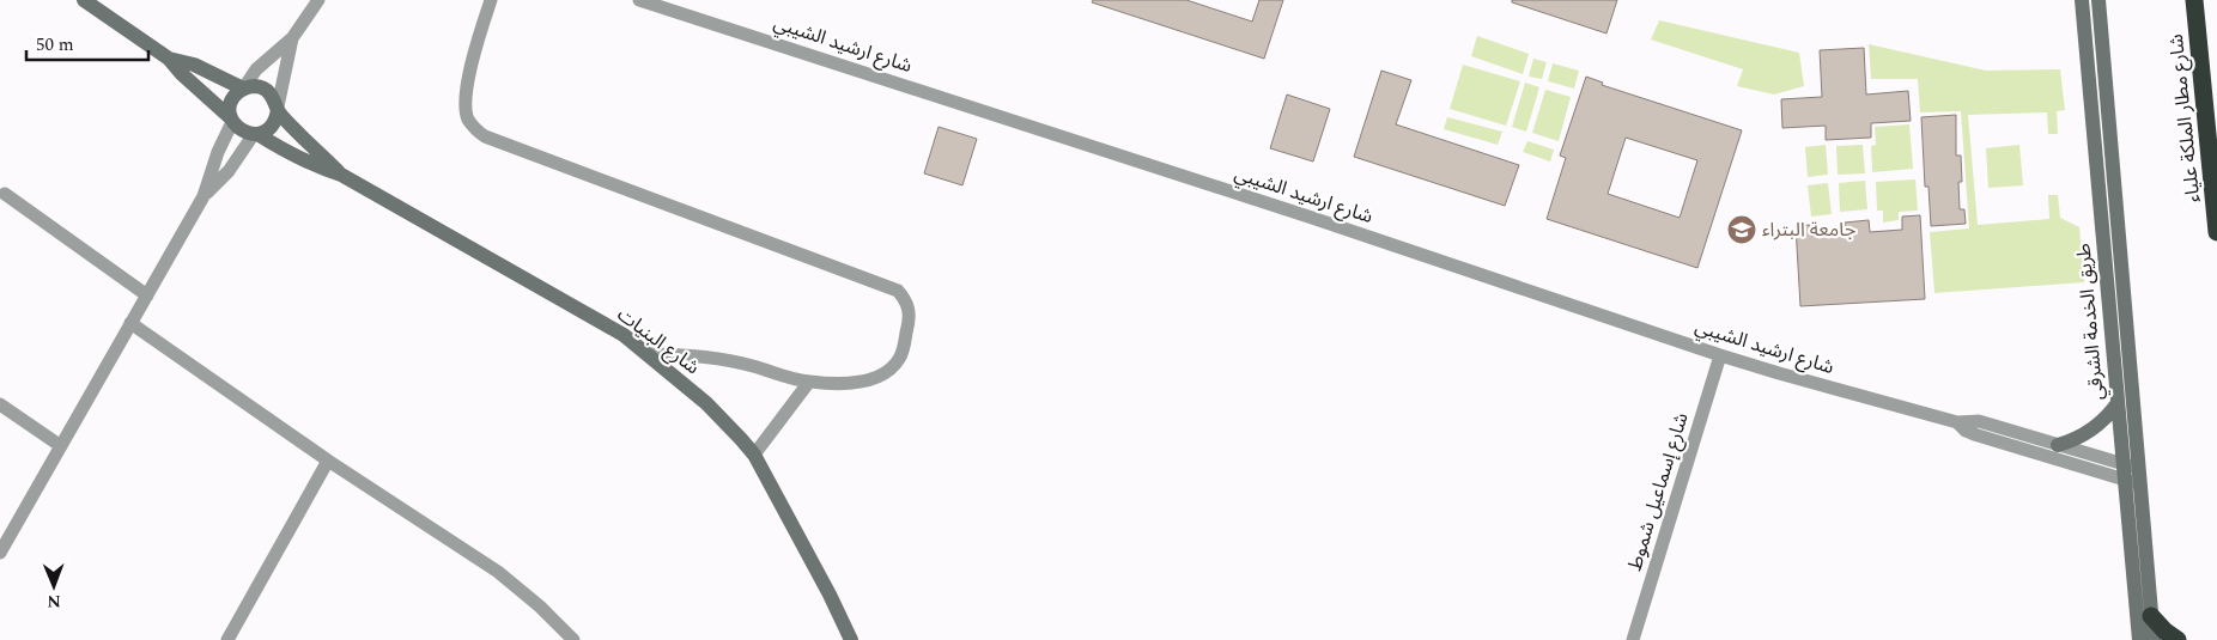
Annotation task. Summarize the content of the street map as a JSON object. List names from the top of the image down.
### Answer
{
  "streets": {
    "highway": ["شارع مطار الملكة علياء"],
    "street": [
      "شارع ارشيد الشيبي",
      "طريق الخدمة الشرقي",
      "شارع البنيات",
      "شارع إسماعيل شموط"
    ]
  },
  "crossings": [
    ["شارع ارشيد الشيبي", "طريق الخدمة الشرقي"],
    ["شارع ارشيد الشيبي", "شارع إسماعيل شموط"]
  ],
  "places": {
    "school or university": ["جامعة البتراء"]
  },
  "scale_bar": "50 m",
  "north": "bottom"
}
